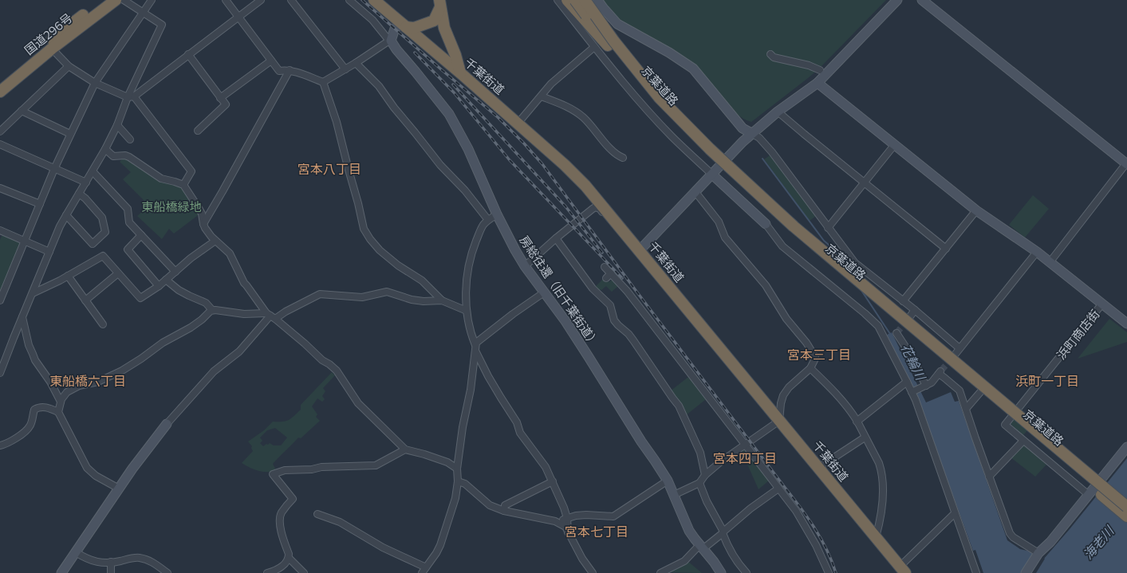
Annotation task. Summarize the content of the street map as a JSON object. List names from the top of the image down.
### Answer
{
  "streets": {
    "highway": ["国道296号", "千葉街道", "京葉道路"],
    "street": ["房総往還（旧千葉街道）", "浜町商店街"]
  },
  "districts": [
    "宮本八丁目",
    "宮本三丁目",
    "東船橋六丁目",
    "浜町一丁目",
    "宮本四丁目",
    "宮本七丁目"
  ],
  "water": ["花輪川", "海老川"],
  "parks": ["東船橋緑地"]
}
